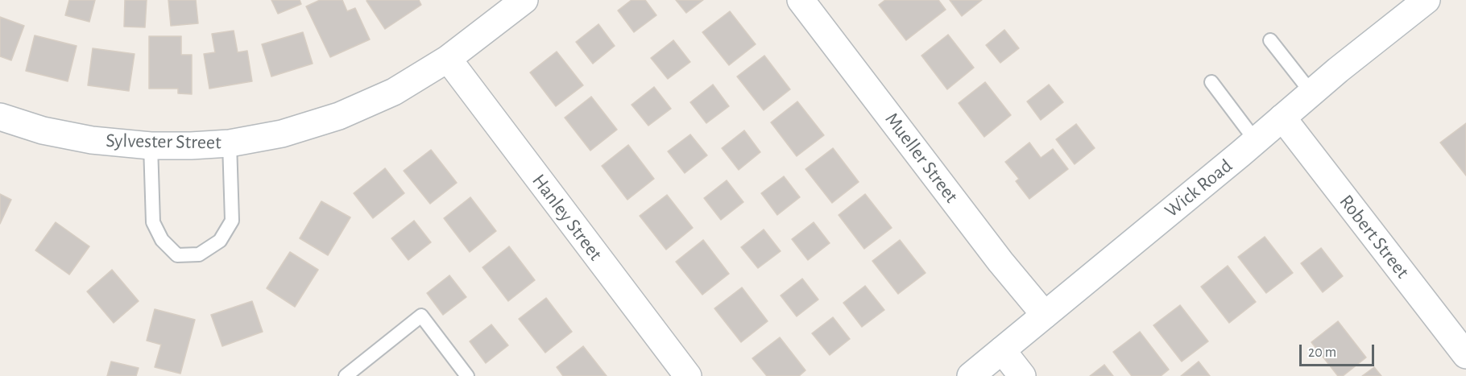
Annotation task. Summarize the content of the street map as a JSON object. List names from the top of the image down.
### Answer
{
  "streets": {
    "street": [
      "Sylvester Street",
      "Mueller Street",
      "Wick Road",
      "Hanley Street",
      "Robert Street"
    ]
  },
  "crossings": [
    ["Sylvester Street", "Hanley Street"],
    ["Mueller Street", "Wick Road"],
    ["Wick Road", "Robert Street"]
  ],
  "scale_bar": "20 m"
}
